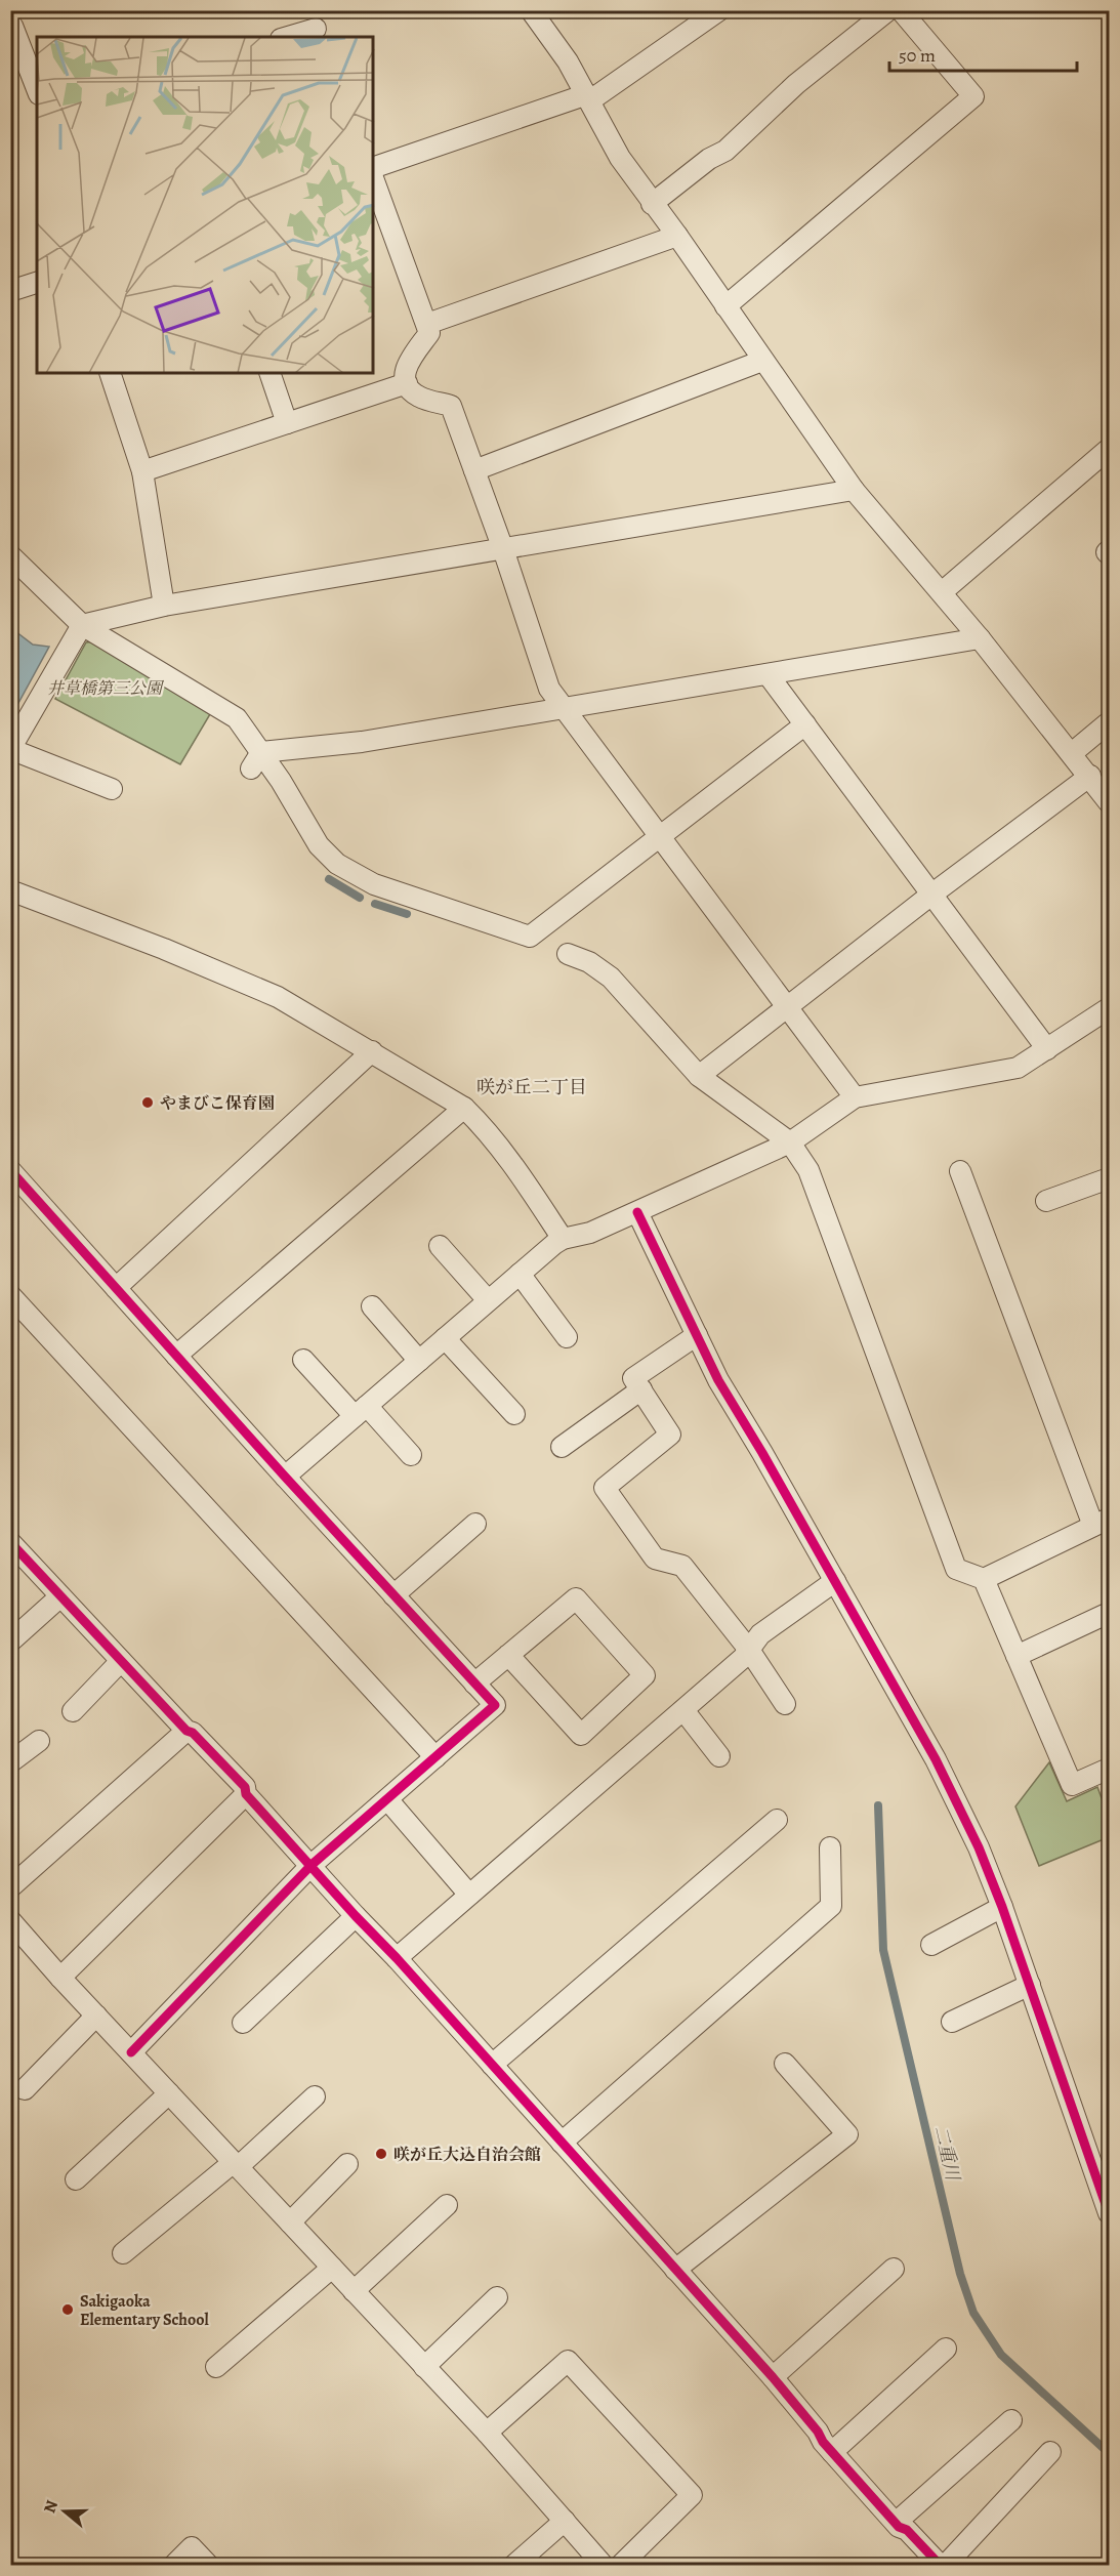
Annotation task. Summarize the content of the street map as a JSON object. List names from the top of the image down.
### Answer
{
  "districts": ["咲が丘二丁目"],
  "water": ["二重川"],
  "parks": ["井草橋第三公園"],
  "places": ["やまびこ保育園", "咲が丘大込自治会館", "Sakigaoka Elementary School"],
  "scale_bar": "50 m",
  "north": "left"
}
